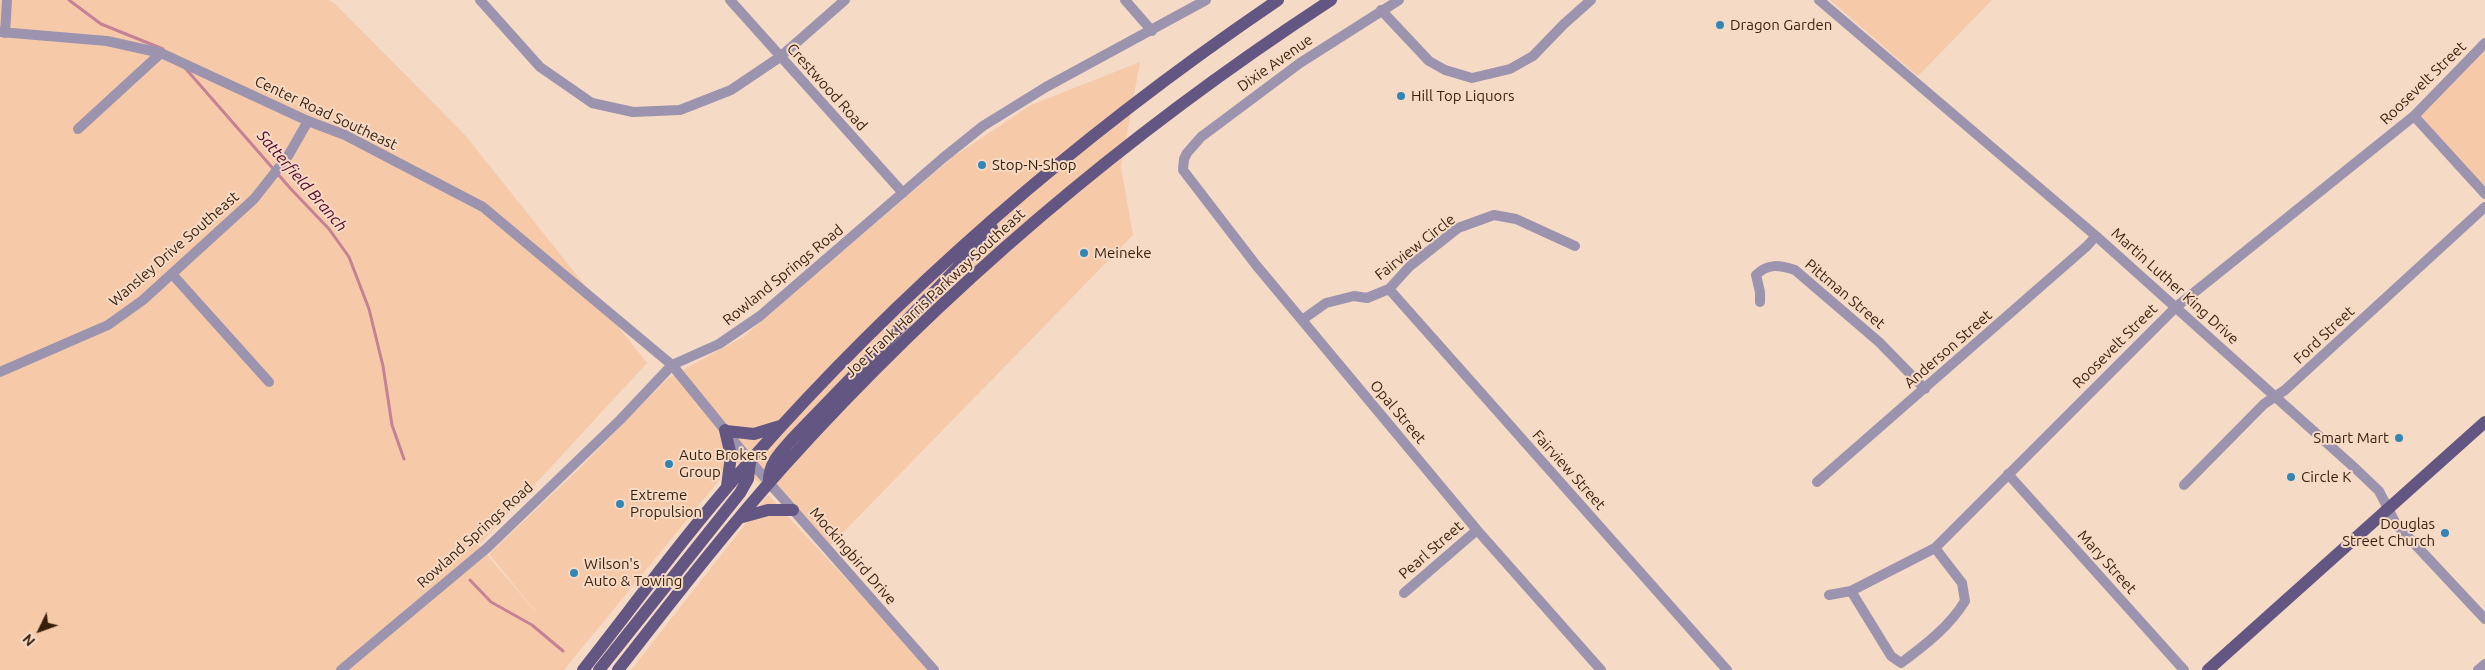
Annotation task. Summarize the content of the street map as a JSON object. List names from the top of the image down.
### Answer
{
  "streets": {
    "main road": ["Joe Frank Harris Parkway Southeast"],
    "street": [
      "Dixie Avenue",
      "Roosevelt Street",
      "Crestwood Road",
      "Center Road Southeast",
      "Fairview Circle",
      "Wansley Drive Southeast",
      "Rowland Springs Road",
      "Martin Luther King Drive",
      "Pittman Street",
      "Ford Street",
      "Anderson Street",
      "Opal Street",
      "Fairview Street",
      "Pearl Street",
      "Mockingbird Drive",
      "Mary Street"
    ]
  },
  "crossings": [
    ["Dixie Avenue", "Opal Street"],
    ["Roosevelt Street", "Martin Luther King Drive"],
    ["Roosevelt Street", "Mary Street"],
    ["Crestwood Road", "Rowland Springs Road"],
    ["Center Road Southeast", "Wansley Drive Southeast"],
    ["Center Road Southeast", "Rowland Springs Road"],
    ["Center Road Southeast", "Mockingbird Drive"],
    ["Fairview Circle", "Opal Street"],
    ["Fairview Circle", "Fairview Street"],
    ["Martin Luther King Drive", "Ford Street"],
    ["Martin Luther King Drive", "Anderson Street"],
    ["Joe Frank Harris Parkway Southeast", "Mockingbird Drive"],
    ["Pittman Street", "Anderson Street"],
    ["Opal Street", "Pearl Street"]
  ],
  "water": ["Satterfield Branch"],
  "places": [
    "Dragon Garden",
    "Hill Top Liquors",
    "Stop-N-Shop",
    "Meineke",
    "Smart Mart",
    "Auto Brokers Group",
    "Circle K",
    "Extreme Propulsion",
    "Douglas Street Church",
    "Wilson's Auto & Towing"
  ],
  "north": "bottom left"
}
